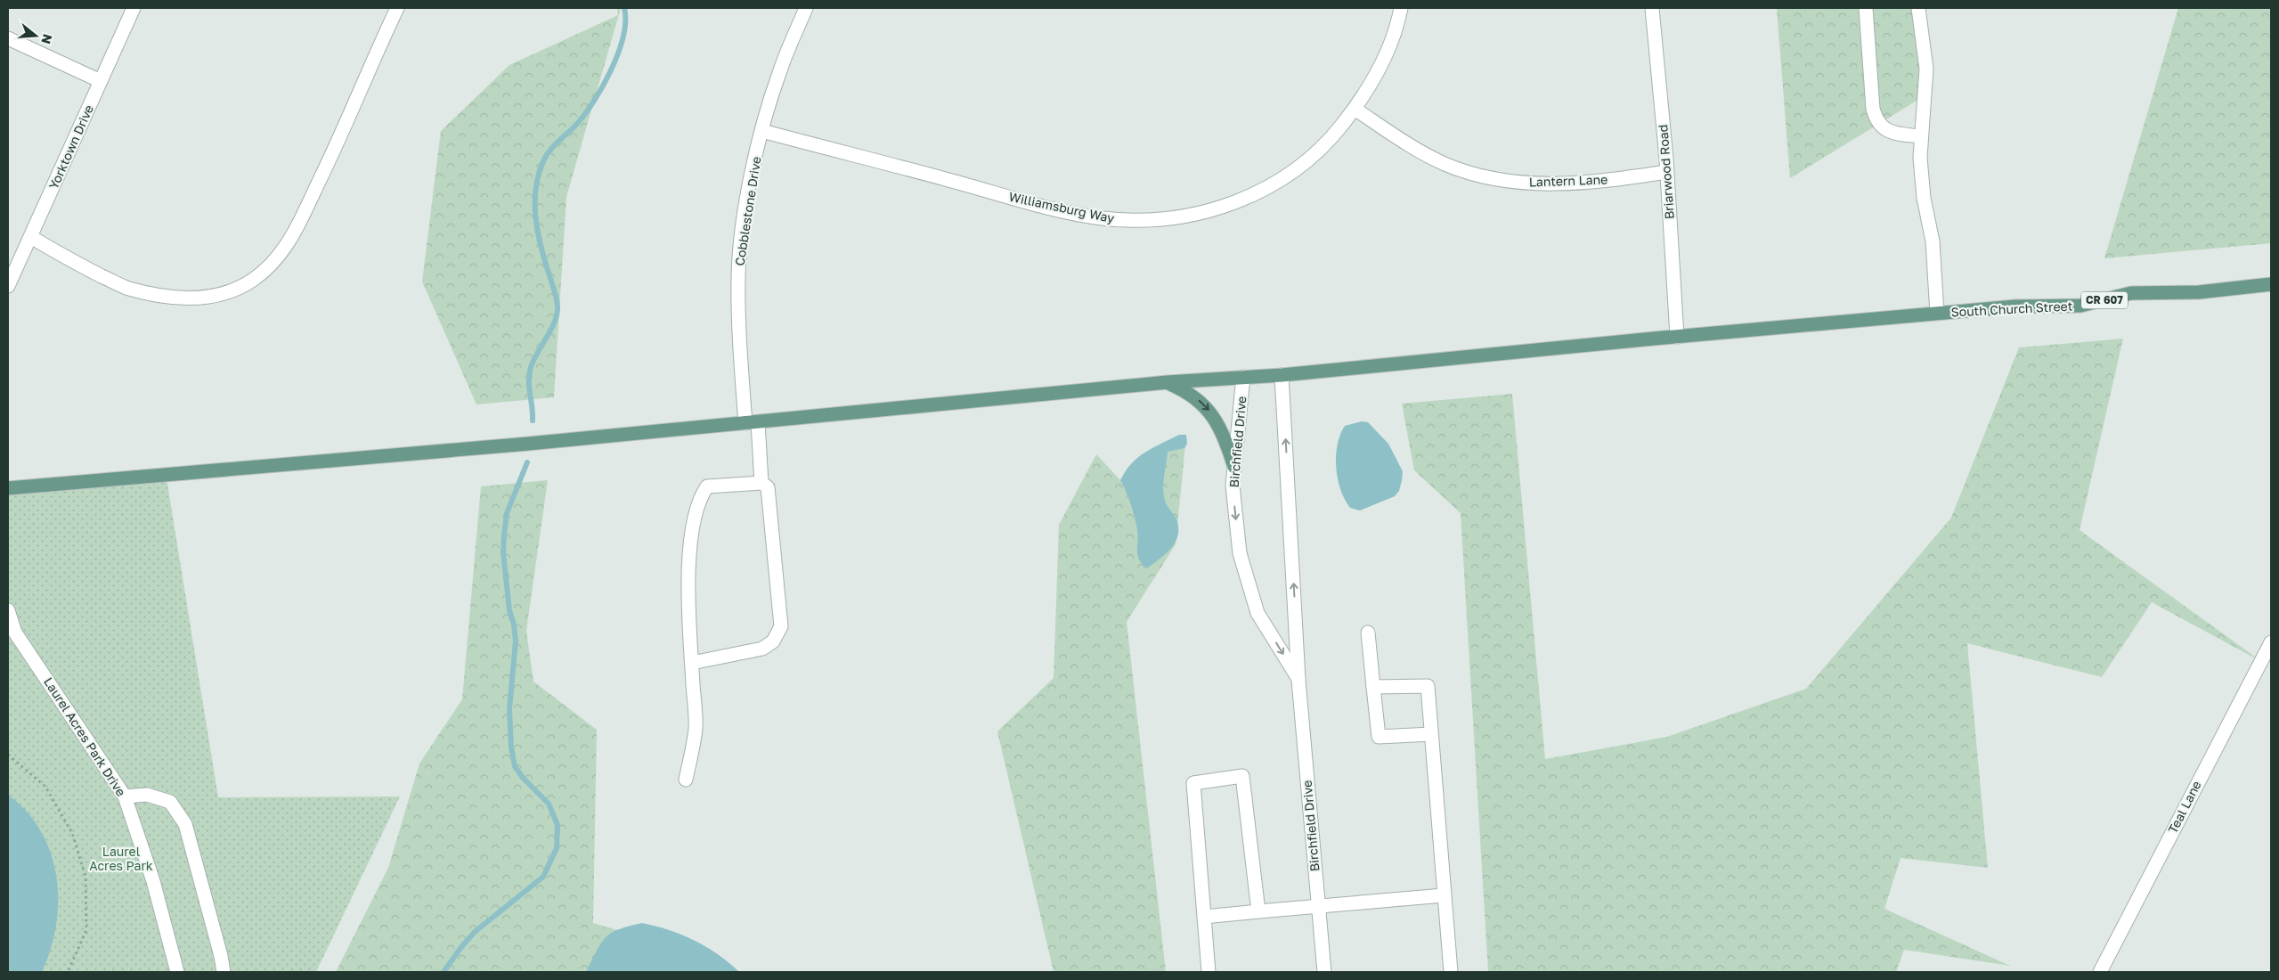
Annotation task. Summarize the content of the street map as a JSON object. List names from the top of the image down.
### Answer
{
  "streets": {
    "main road": ["CR 607", "South Church Street"],
    "street": [
      "Yorktown Drive",
      "Briarwood Road",
      "Lantern Lane",
      "Williamsburg Way",
      "Cobblestone Drive",
      "Birchfield Drive",
      "Laurel Acres Park Drive",
      "Teal Lane"
    ]
  },
  "crossings": [
    ["Briarwood Road", "Lantern Lane"],
    ["Briarwood Road", "South Church Street"],
    ["Lantern Lane", "Williamsburg Way"],
    ["Williamsburg Way", "Cobblestone Drive"],
    ["Cobblestone Drive", "South Church Street"],
    ["South Church Street", "Birchfield Drive"]
  ],
  "parks": ["Laurel Acres Park"],
  "north": "right"
}
